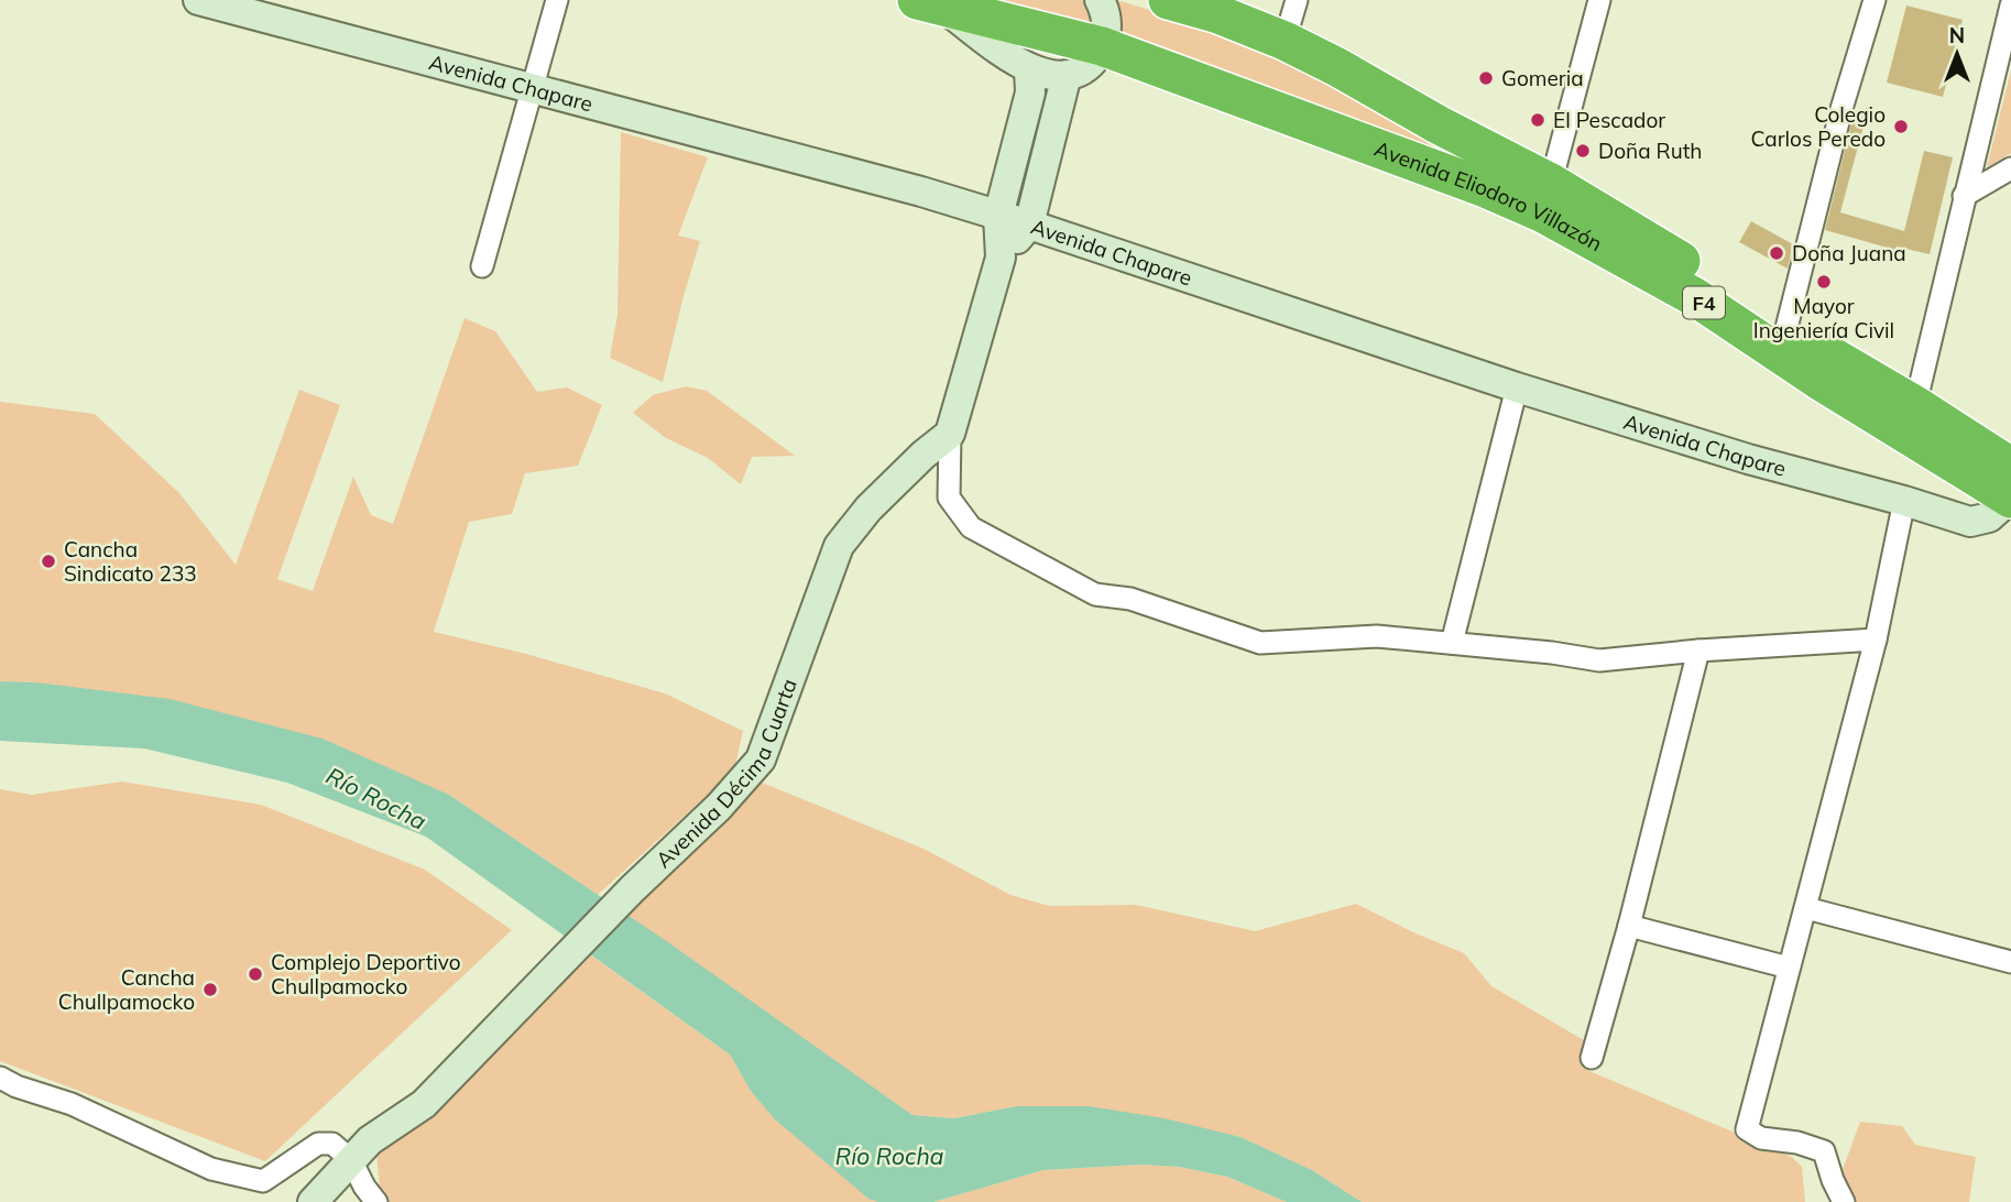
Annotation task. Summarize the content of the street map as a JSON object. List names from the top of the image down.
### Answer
{
  "streets": {
    "highway": ["Avenida Eliodoro Villazón", "F4"],
    "main road": ["Avenida Chapare", "Avenida Décima Cuarta"]
  },
  "crossings": [
    ["Avenida Chapare", "Avenida Eliodoro Villazón"]
  ],
  "water": ["Río Rocha"],
  "places": [
    "Gomeria",
    "El Pescador",
    "Colegio Carlos Peredo",
    "Doña Ruth",
    "Doña Juana",
    "Mayor Ingeniería Civil",
    "Cancha Sindicato 233",
    "Complejo Deportivo Chullpamocko",
    "Cancha Chullpamocko"
  ],
  "north": "top"
}
